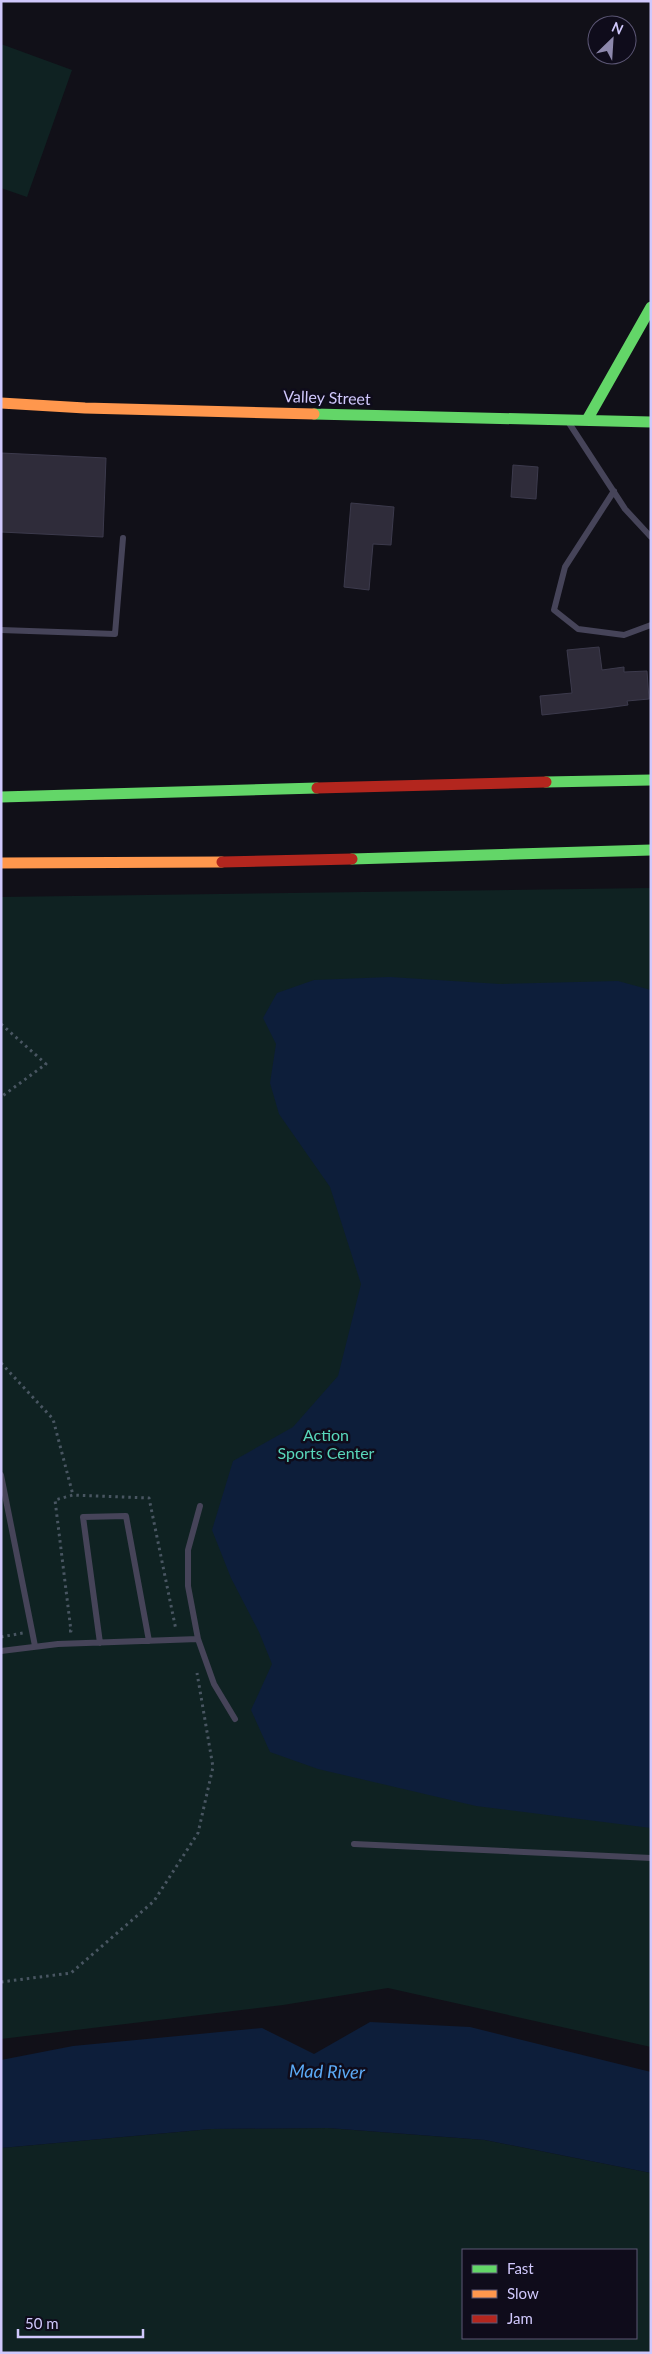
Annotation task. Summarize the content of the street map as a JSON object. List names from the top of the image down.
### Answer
{
  "streets": {
    "main road": ["Valley Street"]
  },
  "water": ["Mad River"],
  "parks": ["Action Sports Center"],
  "legend": ["Fast", "Slow", "Jam"],
  "scale_bar": "50 m",
  "north": "top right"
}
